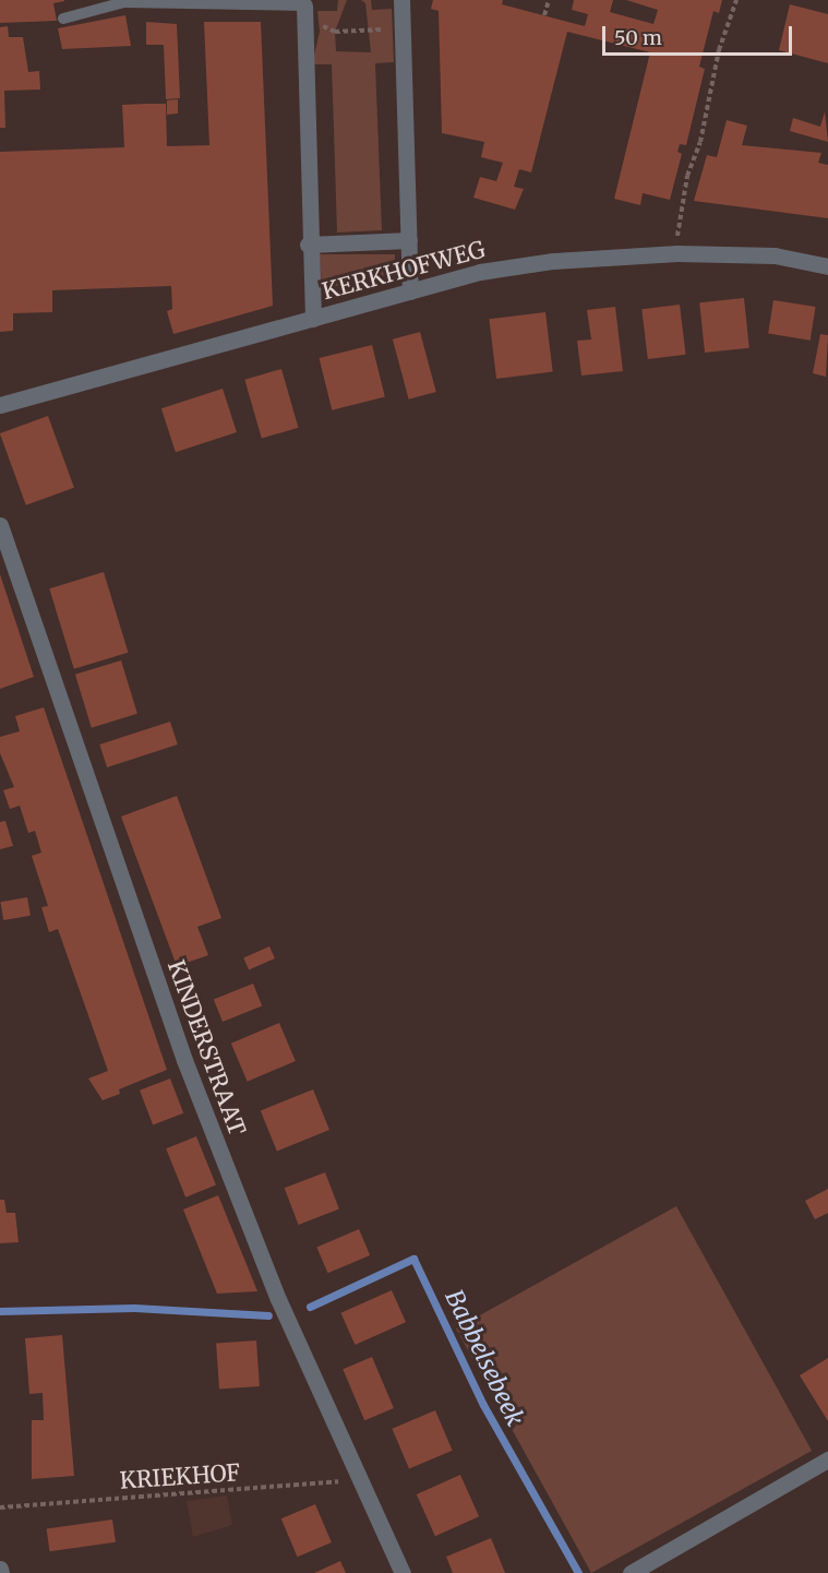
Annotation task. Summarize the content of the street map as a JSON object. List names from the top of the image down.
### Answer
{
  "streets": {
    "street": ["KERKHOFWEG", "KINDERSTRAAT"],
    "path": ["KRIEKHOF"]
  },
  "crossings": [
    ["KINDERSTRAAT", "KRIEKHOF"]
  ],
  "water": ["Babbelsebeek"],
  "scale_bar": "50 m"
}
